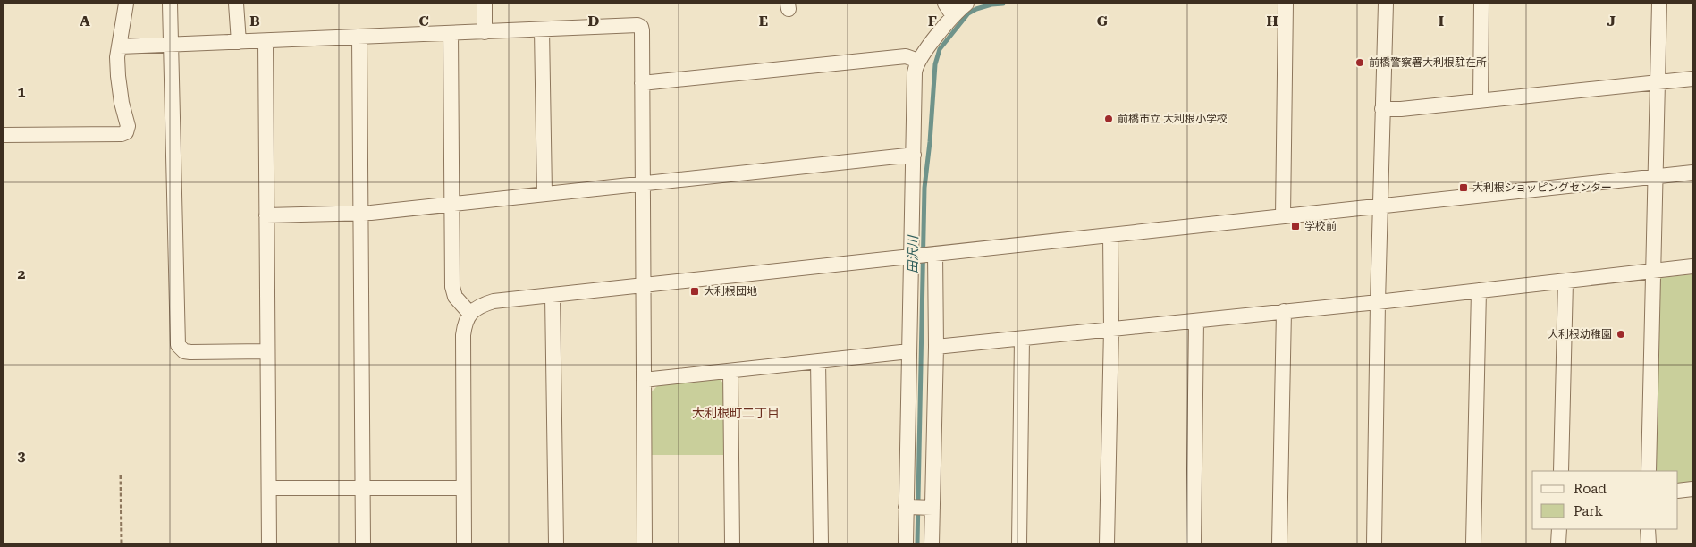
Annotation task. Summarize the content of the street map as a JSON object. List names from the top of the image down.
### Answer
{
  "districts": ["大利根町二丁目"],
  "water": ["田沢川"],
  "places": {
    "other": ["前橋警察署大利根駐在所", "前橋市立 大利根小学校", "大利根幼稚園"],
    "transit": ["大利根ショッピングセンター", "学校前", "大利根団地"]
  },
  "legend": ["Road", "Park"],
  "grid": {
    "columns": [
      "A",
      "B",
      "C",
      "D",
      "E",
      "F",
      "G",
      "H",
      "I",
      "J"
    ],
    "rows": ["1", "2", "3"]
  }
}
